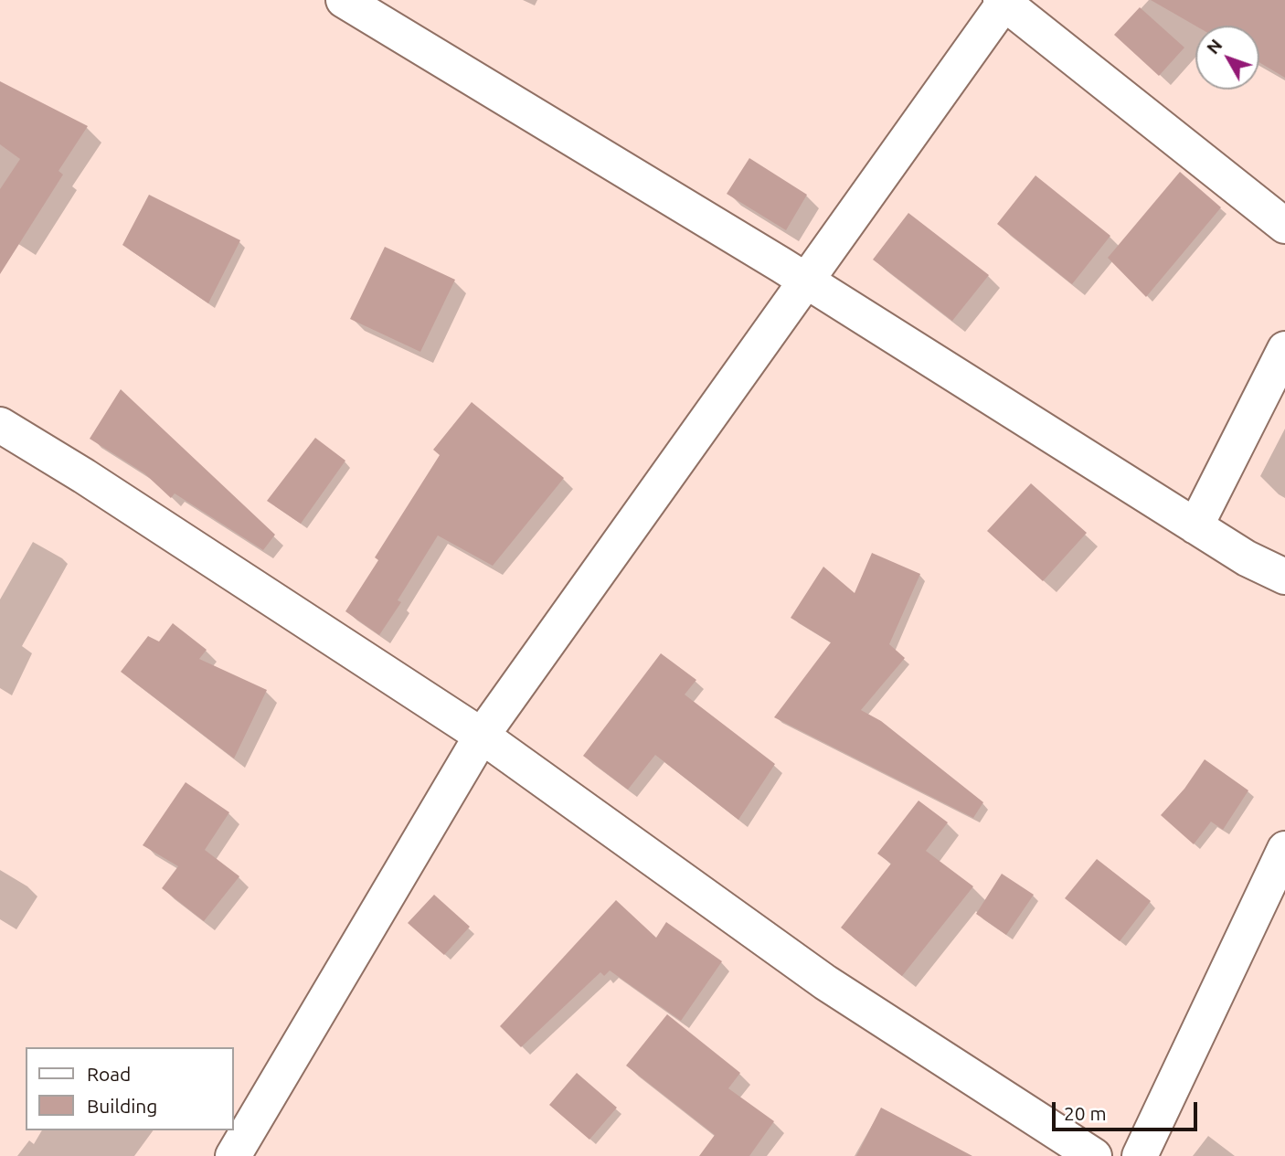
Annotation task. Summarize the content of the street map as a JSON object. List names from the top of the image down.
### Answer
{
  "legend": ["Road", "Building"],
  "scale_bar": "20 m",
  "north": "top left"
}
